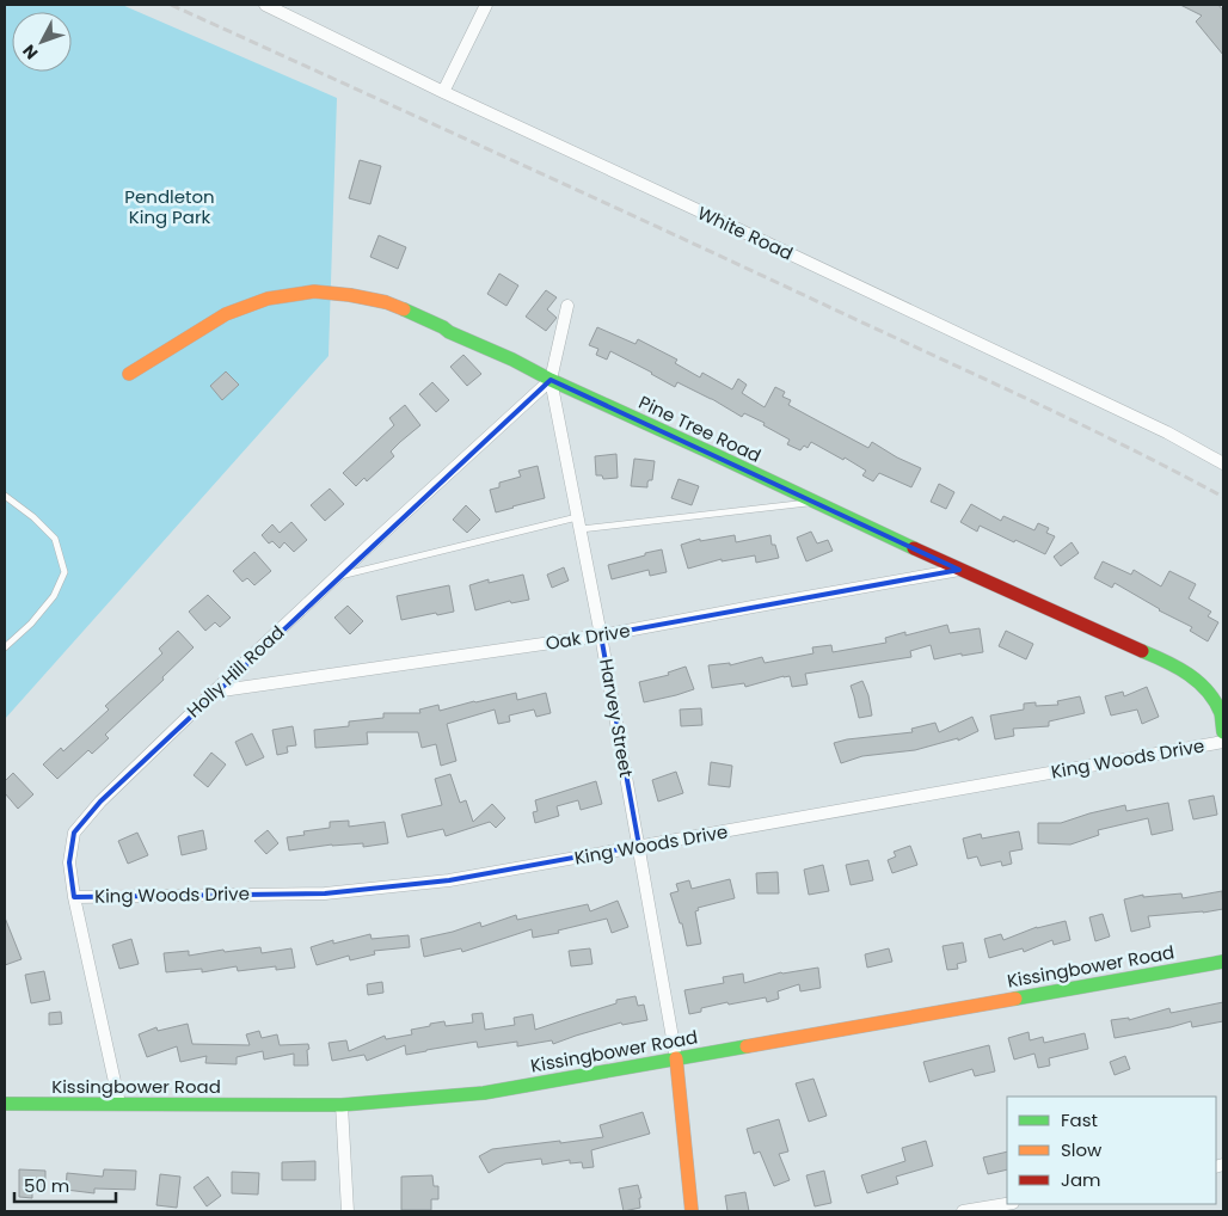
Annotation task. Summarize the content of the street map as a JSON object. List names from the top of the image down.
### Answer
{
  "streets": {
    "street": [
      "White Road",
      "Pine Tree Road",
      "Oak Drive",
      "Holly Hill Road",
      "Harvey Street",
      "King Woods Drive",
      "Kissingbower Road"
    ]
  },
  "crossings": [
    ["Pine Tree Road", "Oak Drive"],
    ["Pine Tree Road", "Holly Hill Road"],
    ["Pine Tree Road", "Harvey Street"],
    ["Oak Drive", "Holly Hill Road"],
    ["Oak Drive", "Harvey Street"],
    ["Holly Hill Road", "Harvey Street"],
    ["Holly Hill Road", "King Woods Drive"],
    ["Holly Hill Road", "Kissingbower Road"],
    ["Harvey Street", "King Woods Drive"],
    ["Harvey Street", "Kissingbower Road"]
  ],
  "parks": ["Pendleton King Park"],
  "legend": ["Fast", "Slow", "Jam"],
  "scale_bar": "50 m",
  "north": "bottom left"
}
